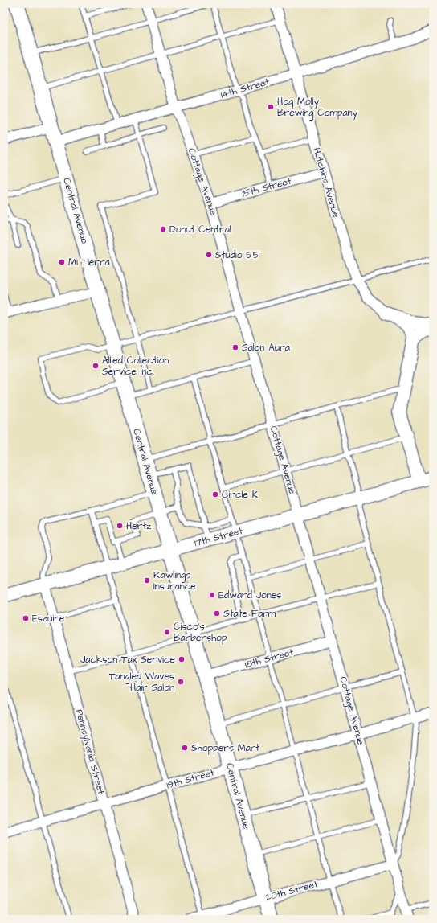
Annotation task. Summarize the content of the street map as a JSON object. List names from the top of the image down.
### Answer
{
  "streets": {
    "main road": ["Central Avenue"],
    "street": [
      "14th Street",
      "Cottage Avenue",
      "Hutchins Avenue",
      "15th Street",
      "17th Street",
      "18th Street",
      "Pennsylvania Street",
      "19th Street",
      "20th Street"
    ]
  },
  "crossings": [
    ["14th Street", "Cottage Avenue"],
    ["14th Street", "Hutchins Avenue"],
    ["14th Street", "Central Avenue"],
    ["Cottage Avenue", "15th Street"],
    ["Cottage Avenue", "17th Street"],
    ["Cottage Avenue", "18th Street"],
    ["Cottage Avenue", "19th Street"],
    ["Cottage Avenue", "20th Street"],
    ["Hutchins Avenue", "15th Street"],
    ["Central Avenue", "17th Street"],
    ["Central Avenue", "18th Street"],
    ["Central Avenue", "19th Street"],
    ["Central Avenue", "20th Street"],
    ["17th Street", "Pennsylvania Street"],
    ["Pennsylvania Street", "19th Street"]
  ],
  "places": [
    "Hog Molly Brewing Company",
    "Donut Central",
    "Studio 55",
    "Mi Tierra",
    "Salon Aura",
    "Allied Collection Service Inc.",
    "Circle K",
    "Hertz",
    "Rawlings Insurance",
    "Edward Jones",
    "State Farm",
    "Esquire",
    "Cisco's Barbershop",
    "Jackson Tax Service",
    "Tangled Waves Hair Salon",
    "Shoppers Mart"
  ]
}
